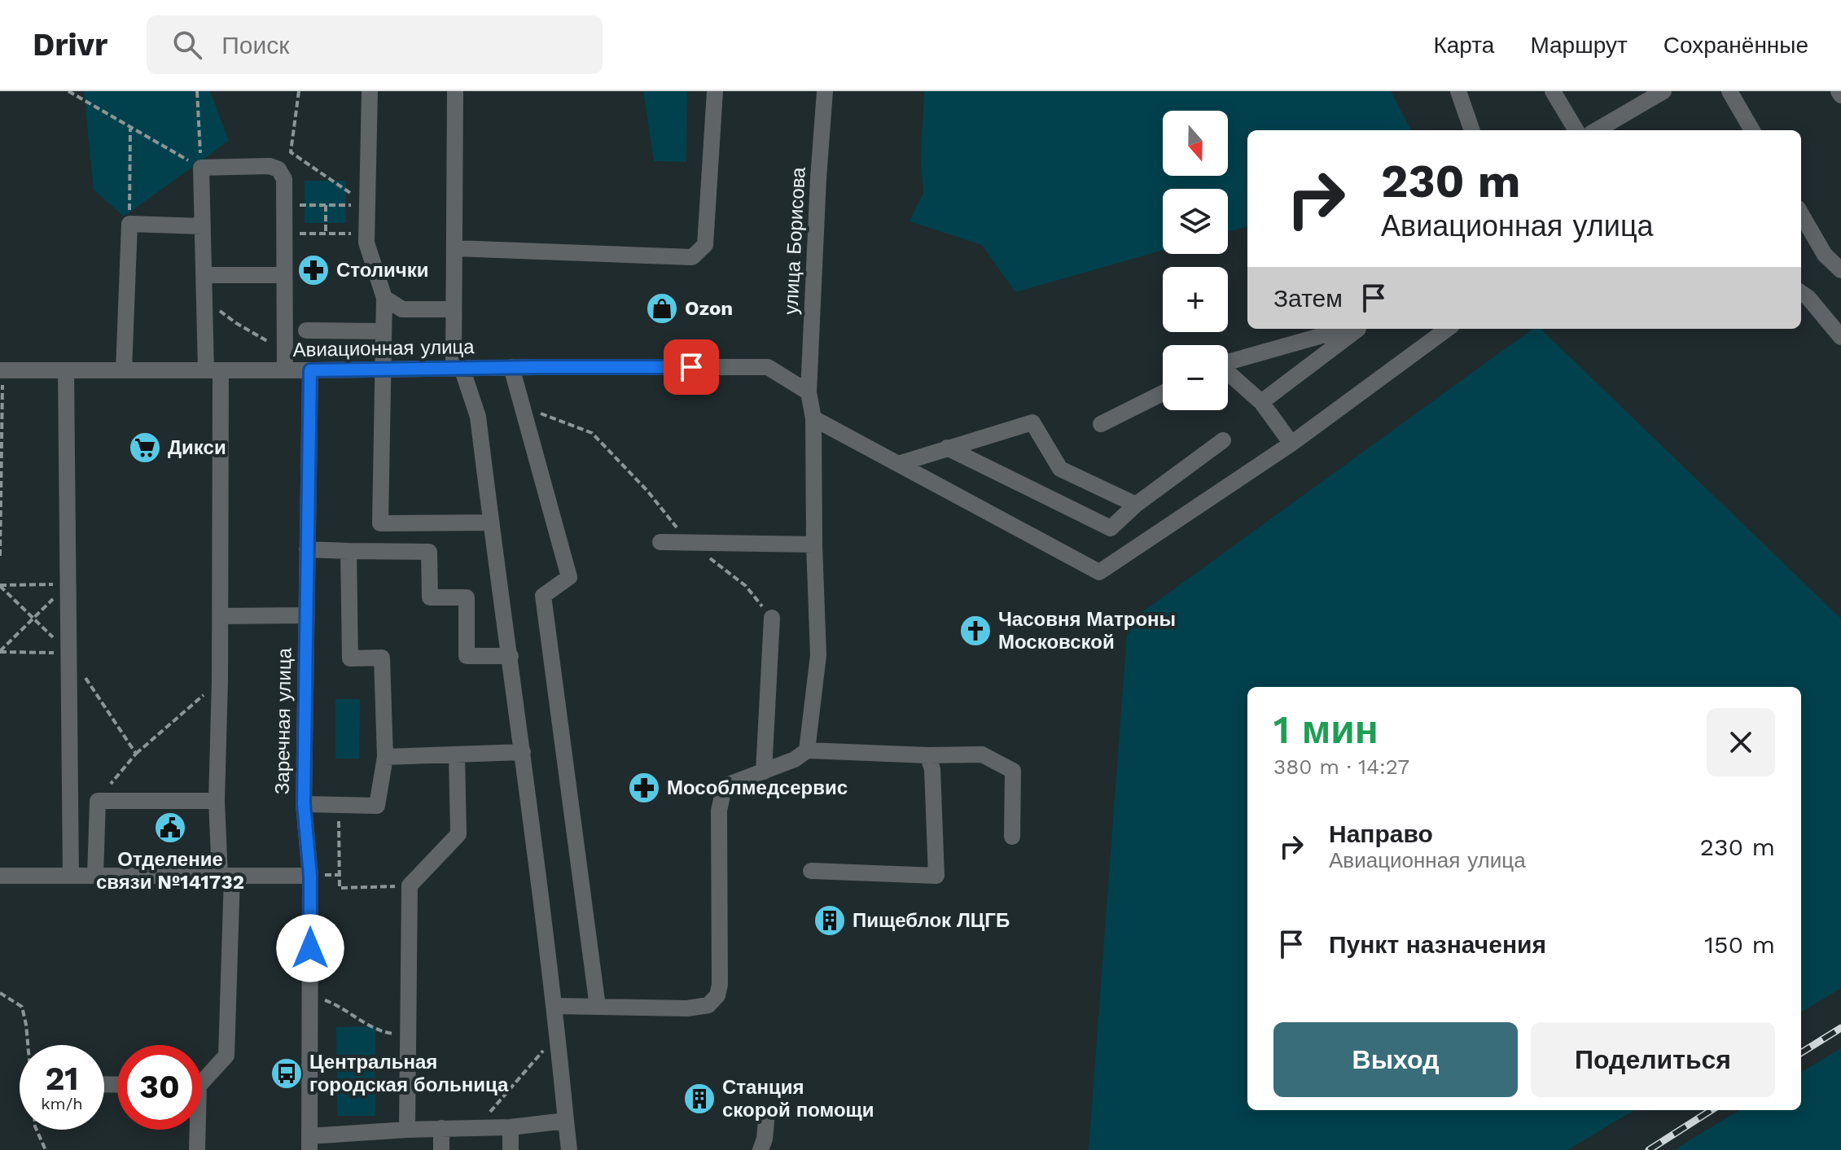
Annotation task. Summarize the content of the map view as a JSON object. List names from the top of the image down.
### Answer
{
  "streets": {
    "street": ["улица Борисова", "Авиационная улица", "Заречная улица"]
  },
  "crossings": [
    ["улица Борисова", "Авиационная улица"],
    ["Авиационная улица", "Заречная улица"]
  ],
  "places": {
    "pharmacy": ["Столички", "Мособлмедсервис"],
    "shop": ["Ozon"],
    "supermarket": ["Дикси"],
    "church": ["Часовня Матроны Московской"],
    "public building": ["Отделение связи №141732"],
    "building": ["Пищеблок ЛЦГБ", "Станция скорой помощи"],
    "bus stop": ["Центральная городская больница"]
  },
  "north": "bottom",
  "page": {
    "header": "Drivr",
    "search": "Поиск",
    "nav": ["Карта", "Маршрут", "Сохранённые"],
    "map_buttons": ["+", "−"],
    "turn": ["230 m", "Авиационная улица"],
    "then": "Затем",
    "heading": ["1 мин", "380 m · 14:27"],
    "list": [
      {
        "name": "Направо",
        "note": "Авиационная улица",
        "value": "230 m"
      },
      {
        "name": "Пункт назначения",
        "value": "150 m"
      }
    ],
    "buttons": ["Выход", "Поделиться"],
    "speed": "21 km/h",
    "limit": "30"
  }
}
